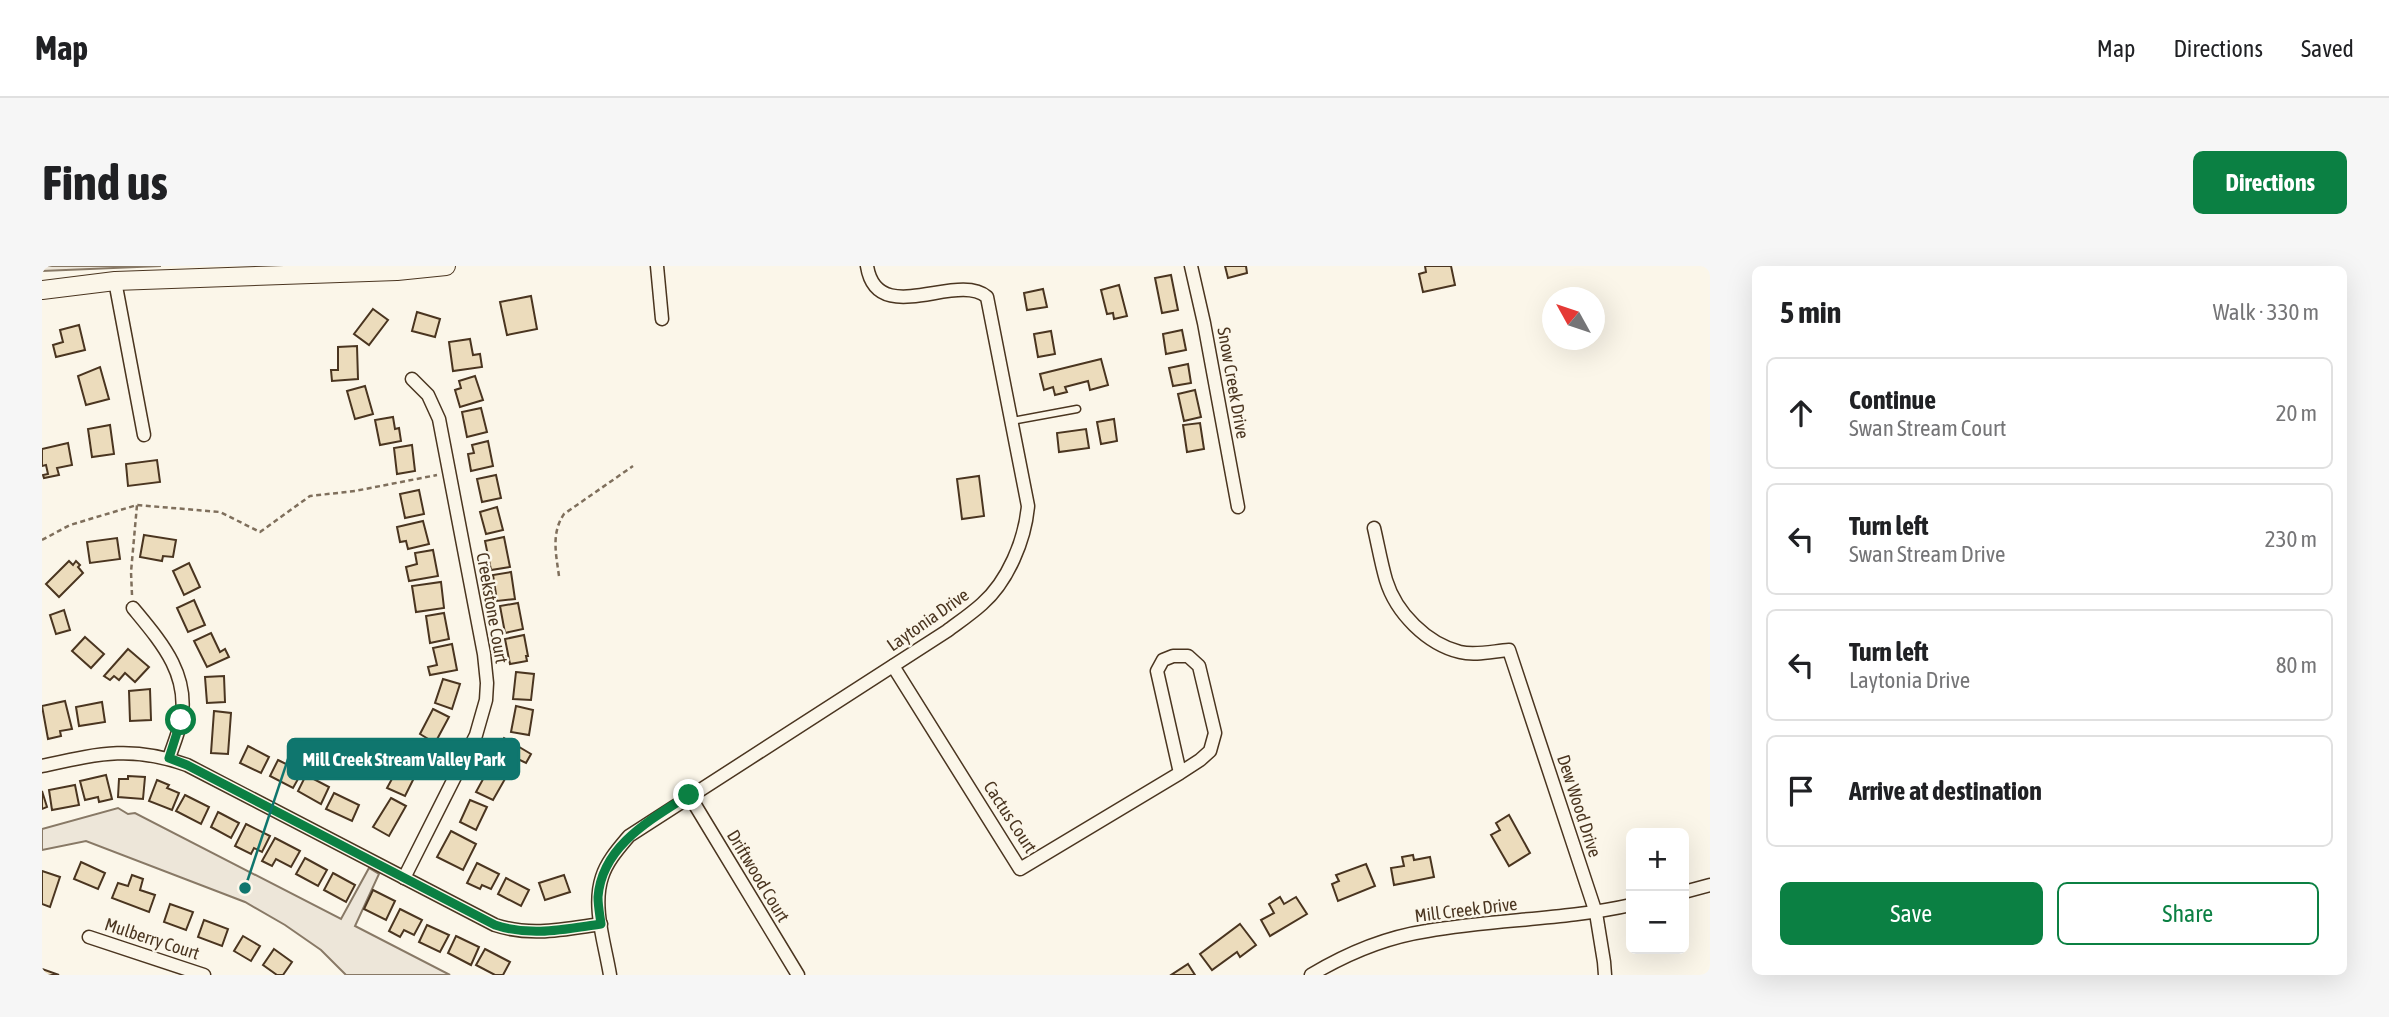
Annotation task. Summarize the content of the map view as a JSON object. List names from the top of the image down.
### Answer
{
  "streets": {
    "street": [
      "Snow Creek Drive",
      "Creekstone Court",
      "Laytonia Drive",
      "Dew Wood Drive",
      "Cactus Court",
      "Driftwood Court",
      "Mill Creek Drive",
      "Mulberry Court"
    ]
  },
  "crossings": [
    ["Laytonia Drive", "Cactus Court"],
    ["Laytonia Drive", "Driftwood Court"],
    ["Dew Wood Drive", "Mill Creek Drive"]
  ],
  "places": ["Mill Creek Stream Valley Park"],
  "north": "top left",
  "page": {
    "header": "Map",
    "nav": ["Map", "Directions", "Saved"],
    "buttons": [
      "Directions",
      ["Save", "Share"]
    ],
    "title": "Find us",
    "heading": ["5 min", "Walk · 330 m"],
    "list": [
      ["Continue", "Swan Stream Court", "20 m"],
      ["Turn left", "Swan Stream Drive", "230 m"],
      ["Turn left", "Laytonia Drive", "80 m"],
      "Arrive at destination"
    ],
    "map_buttons": ["+", "−"]
  }
}
